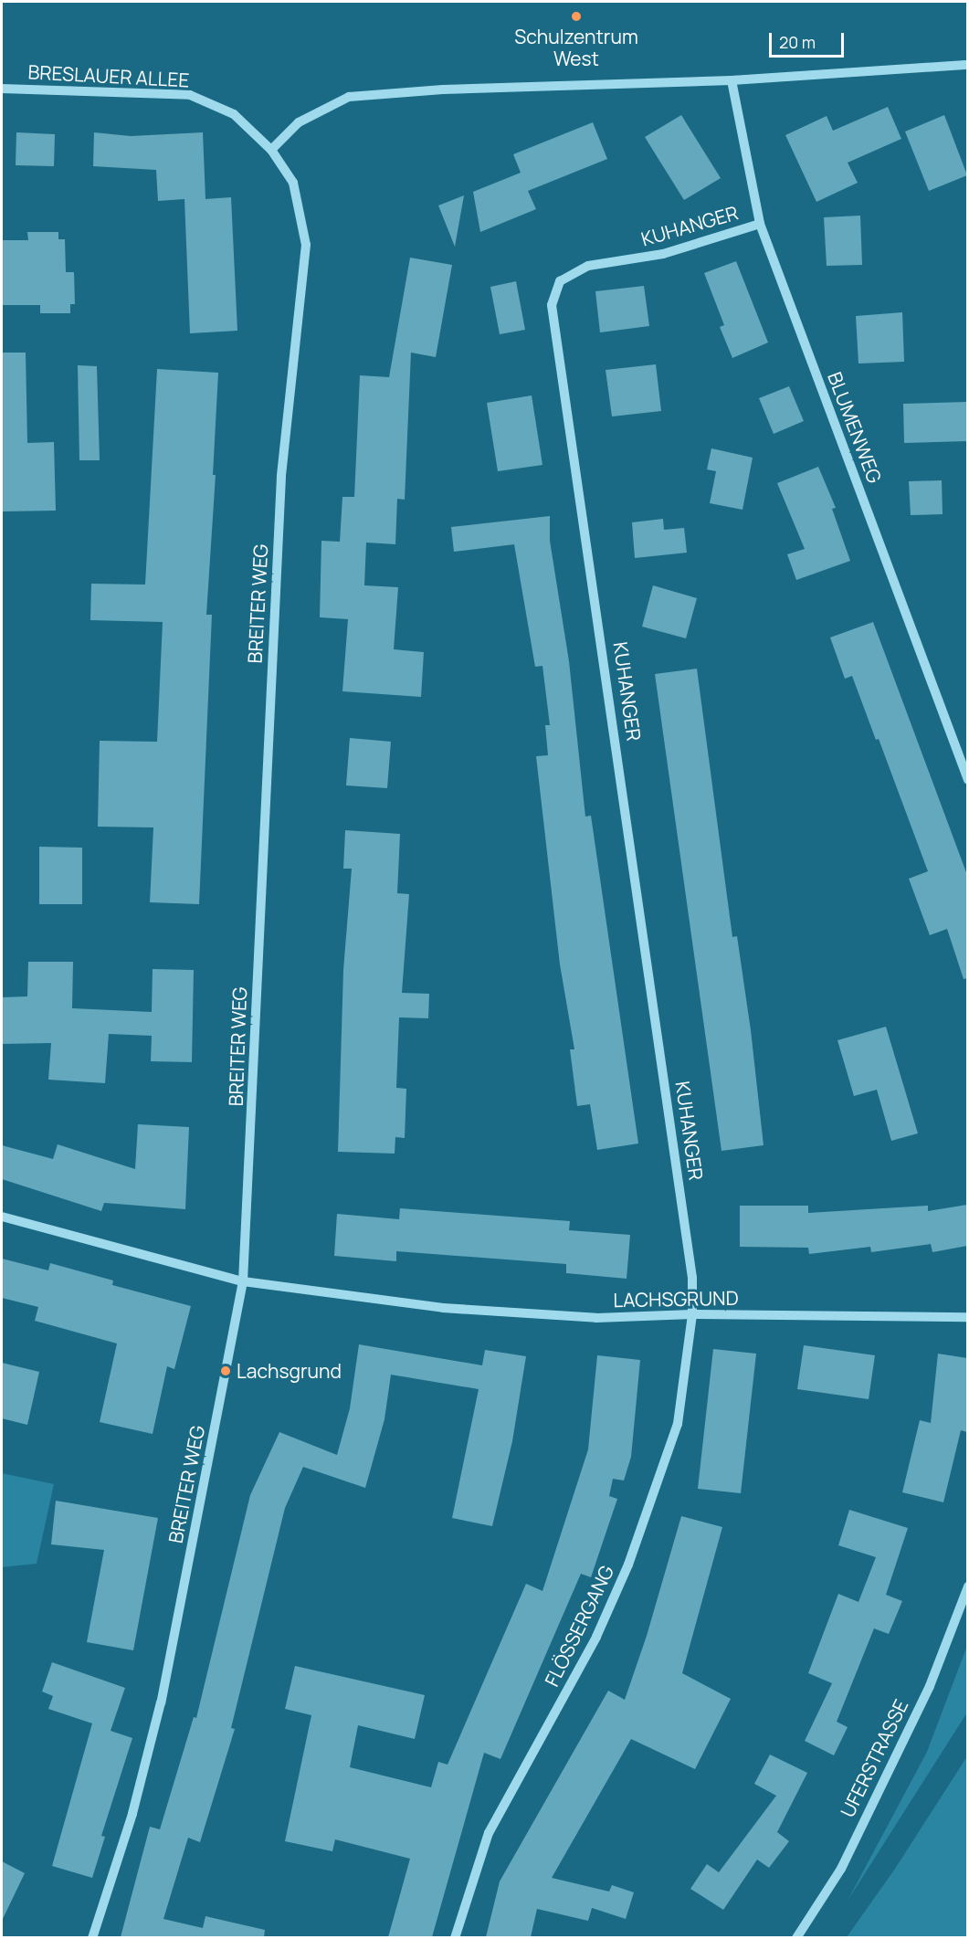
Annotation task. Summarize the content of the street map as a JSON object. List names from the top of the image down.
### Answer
{
  "streets": {
    "street": [
      "BRESLAUER ALLEE",
      "KUHANGER",
      "BLUMENWEG",
      "BREITER WEG",
      "LACHSGRUND",
      "FLÖSSERGANG",
      "UFERSTRASSE"
    ]
  },
  "crossings": [
    ["BRESLAUER ALLEE", "BREITER WEG"],
    ["KUHANGER", "BLUMENWEG"],
    ["KUHANGER", "LACHSGRUND"],
    ["KUHANGER", "FLÖSSERGANG"],
    ["BREITER WEG", "LACHSGRUND"],
    ["LACHSGRUND", "FLÖSSERGANG"]
  ],
  "places": ["Schulzentrum West", "Lachsgrund"],
  "scale_bar": "20 m"
}
